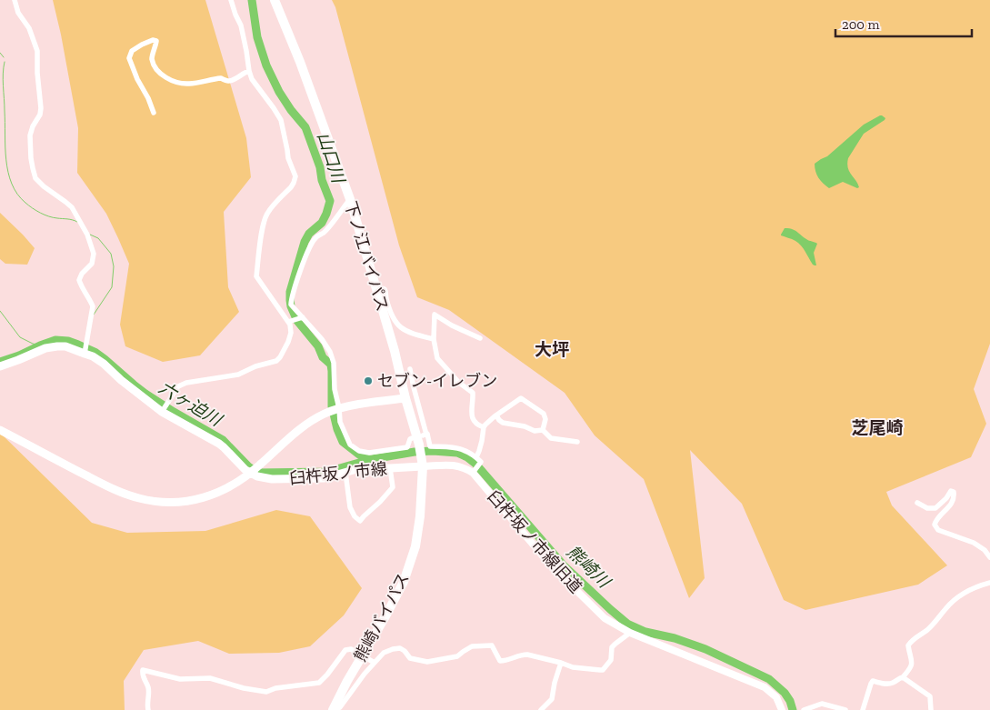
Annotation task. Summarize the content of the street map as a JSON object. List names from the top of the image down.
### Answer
{
  "streets": {
    "highway": ["下ノ江バイパス", "熊崎バイパス"],
    "main road": ["臼杵坂ノ市線"],
    "street": ["臼杵坂ノ市線旧道"]
  },
  "crossings": [
    ["下ノ江バイパス", "臼杵坂ノ市線"],
    ["下ノ江バイパス", "臼杵坂ノ市線旧道"],
    ["下ノ江バイパス", "熊崎バイパス"],
    ["臼杵坂ノ市線", "臼杵坂ノ市線旧道"],
    ["臼杵坂ノ市線", "熊崎バイパス"],
    ["臼杵坂ノ市線旧道", "熊崎バイパス"]
  ],
  "districts": ["大坪", "芝尾崎"],
  "water": ["山口川", "六ヶ迫川", "熊崎川"],
  "places": ["セブン-イレブン"],
  "scale_bar": "200 m"
}
